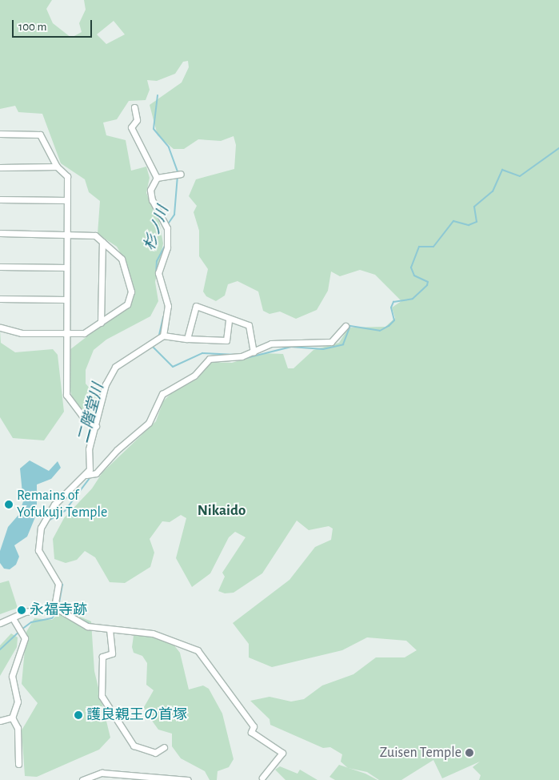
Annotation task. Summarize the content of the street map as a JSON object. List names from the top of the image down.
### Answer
{
  "districts": ["Nikaido"],
  "water": ["杉ノ川", "二階堂川"],
  "places": [
    "Remains of Yofukuji Temple",
    "永福寺跡",
    "護良親王の首塚",
    "Zuisen Temple"
  ],
  "scale_bar": "100 m"
}
